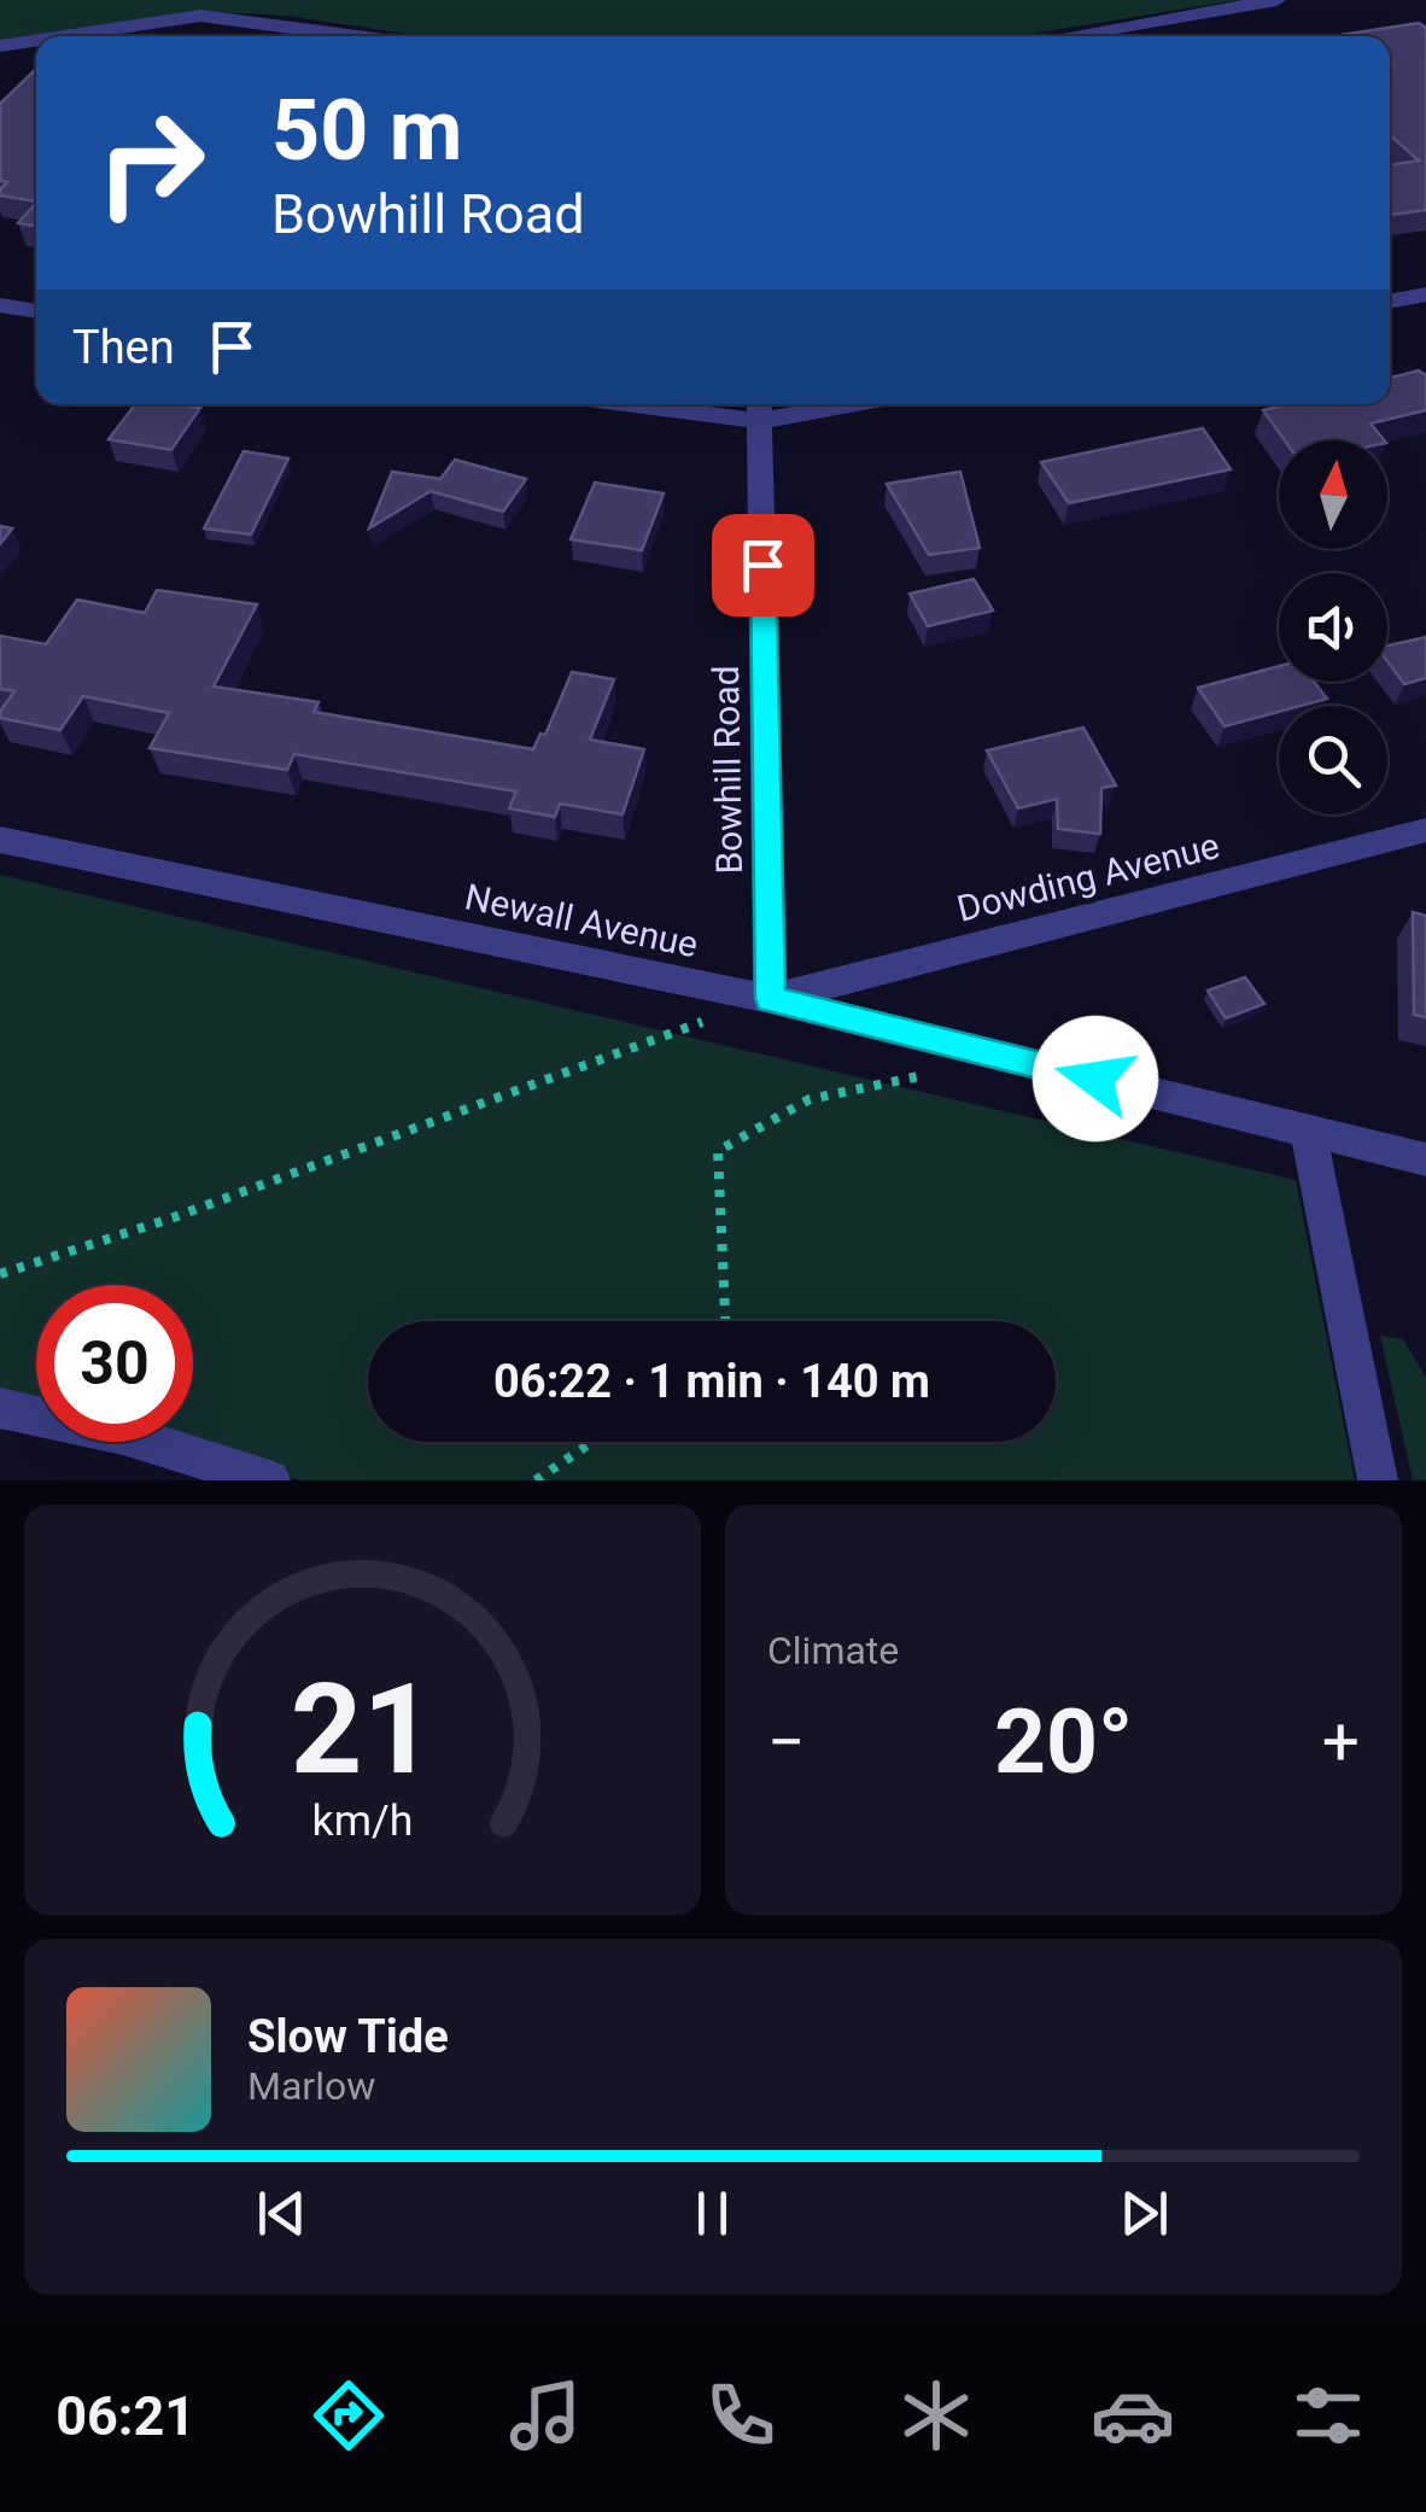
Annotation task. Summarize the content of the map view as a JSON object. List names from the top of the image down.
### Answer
{
  "streets": {
    "street": ["Bowhill Road", "Dowding Avenue", "Newall Avenue"]
  },
  "crossings": [
    ["Bowhill Road", "Dowding Avenue"],
    ["Bowhill Road", "Newall Avenue"],
    ["Dowding Avenue", "Newall Avenue"]
  ],
  "north": "top",
  "page": {
    "turn": ["50 m", "Bowhill Road"],
    "then": "Then",
    "limit": "30",
    "trip": "06:22 · 1 min · 140 m",
    "tile": "Climate",
    "heat": ["−", "20°", "+"],
    "song": ["Slow Tide", "Marlow"],
    "tabs": "06:21",
    "gauge": ["21", "km/h"]
  }
}
